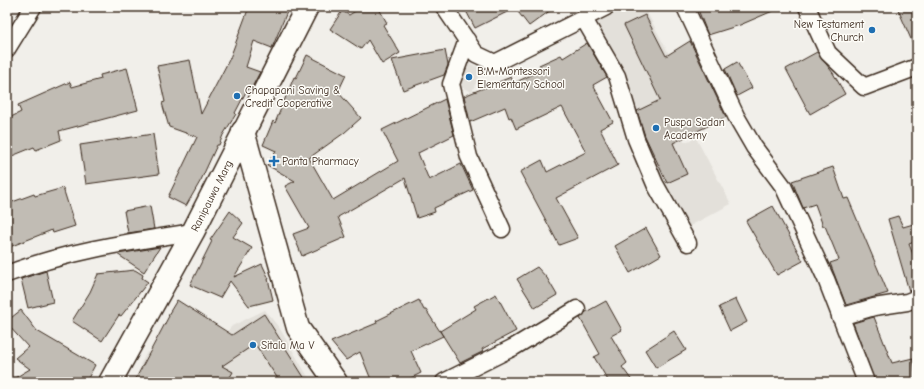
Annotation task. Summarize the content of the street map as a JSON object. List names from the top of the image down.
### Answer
{
  "streets": {
    "main road": ["Ranipauwa Marg"]
  },
  "places": {
    "other": [
      "New Testament Church",
      "B.M Montessori Elementary School",
      "Chapapani Saving & Credit Cooperative",
      "Puspa Sadan Academy",
      "Sitala Ma V"
    ],
    "health": ["Panta Pharmacy"]
  }
}
